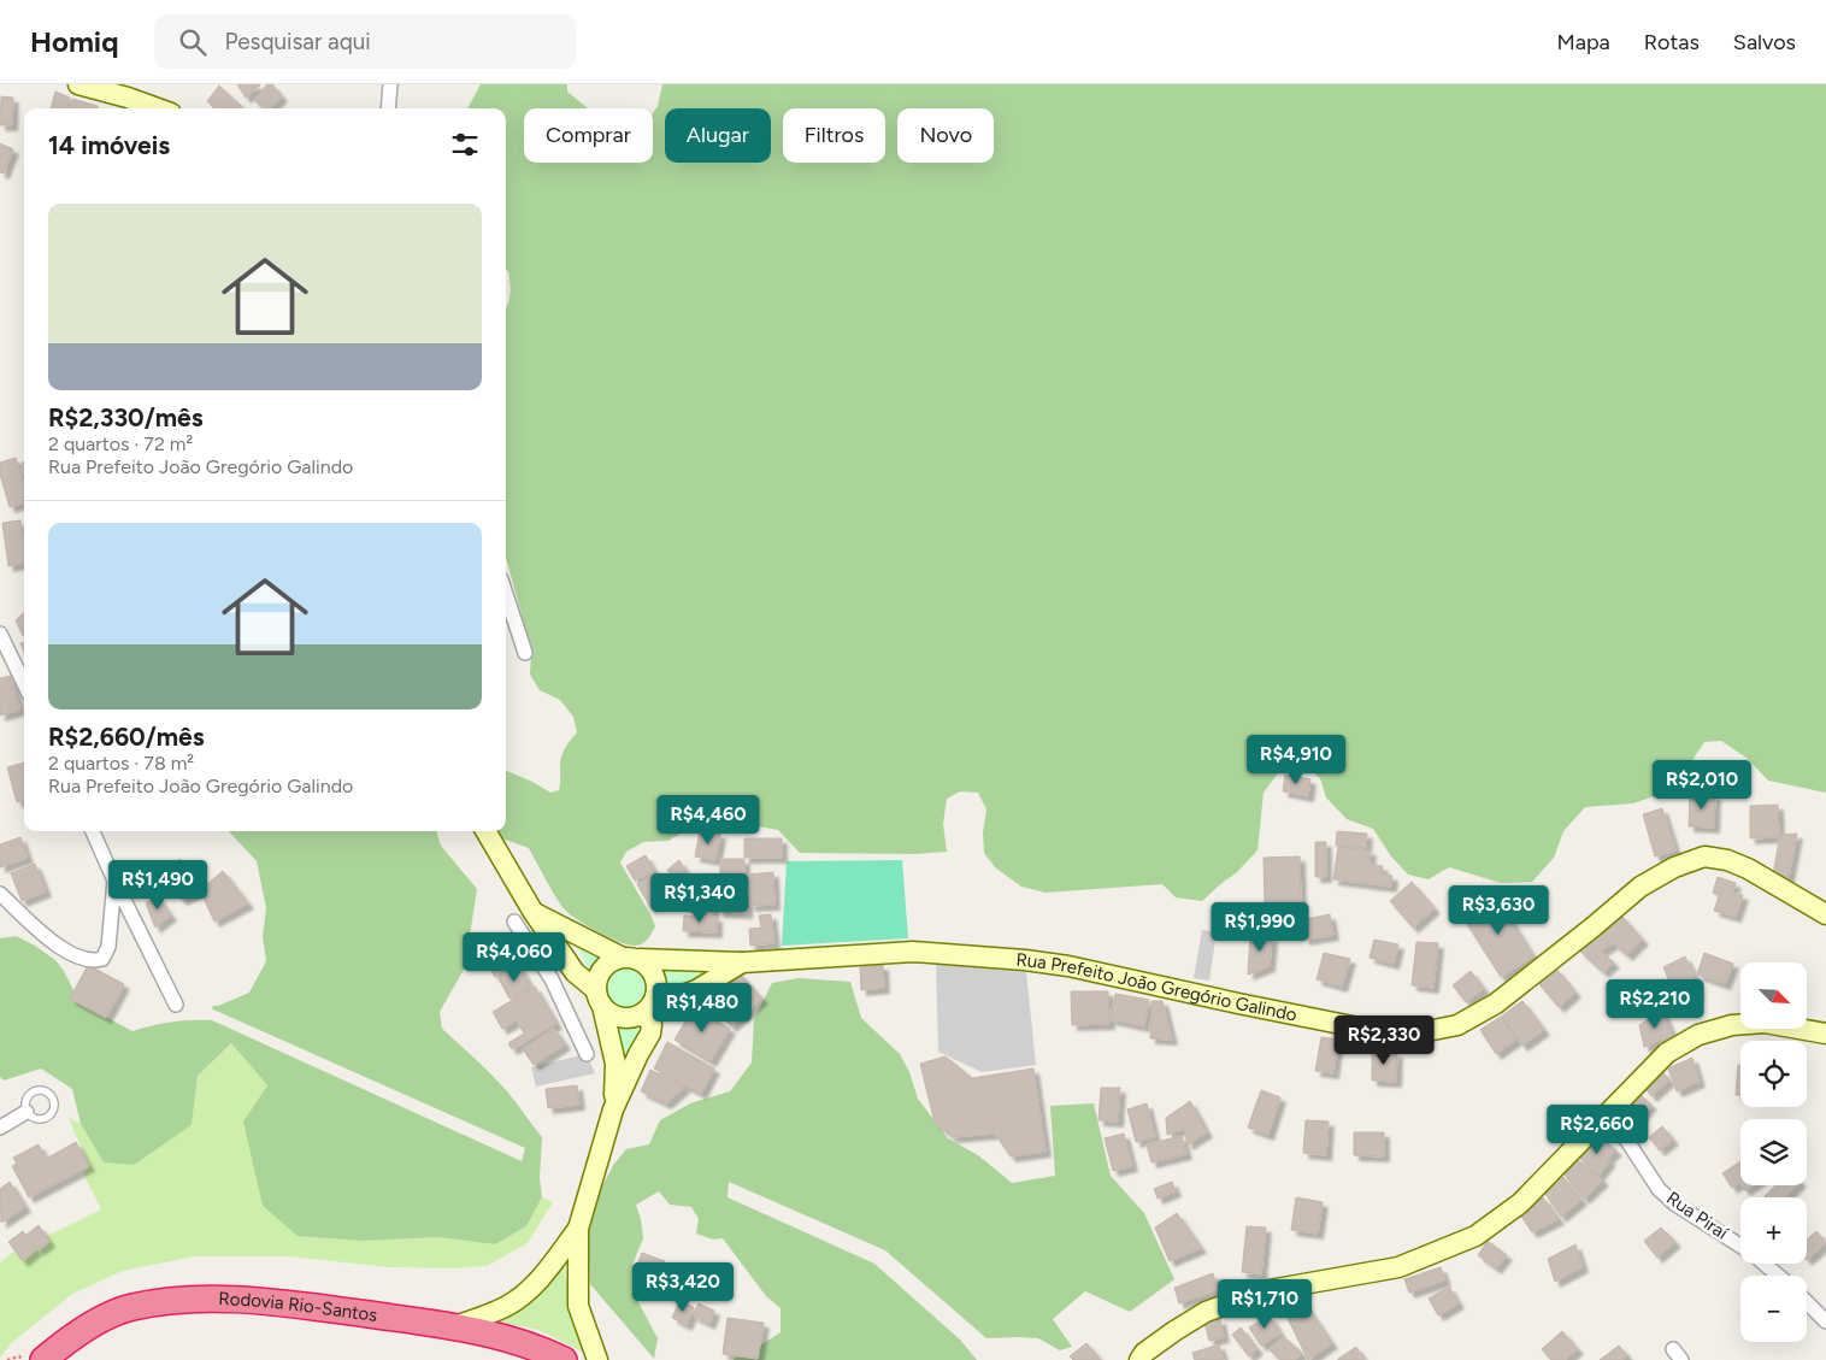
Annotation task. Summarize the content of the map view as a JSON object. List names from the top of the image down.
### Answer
{
  "streets": {
    "highway": ["Rodovia Rio-Santos"],
    "main road": ["Rua Prefeito João Gregório Galindo"],
    "street": ["Rua Piraí"]
  },
  "north": "bottom right",
  "page": {
    "header": "Homiq",
    "search": "Pesquisar aqui",
    "nav": ["Mapa", "Rotas", "Salvos"],
    "chip": [
      "Comprar",
      "Alugar",
      "Filtros",
      "Novo"
    ],
    "heading": "14 imóveis",
    "list": [
      {
        "name": "R$2,330/mês",
        "note": "2 quartos · 72 m² · Rua Prefeito João Gregório Galindo"
      },
      {
        "name": "R$2,660/mês",
        "note": "2 quartos · 78 m² · Rua Prefeito João Gregório Galindo"
      }
    ],
    "price": [
      "R$4,910",
      "R$2,010",
      "R$4,460",
      "R$1,490",
      "R$1,340",
      "R$3,630",
      "R$1,990",
      "R$4,060",
      "R$2,210",
      "R$1,480",
      "R$2,330",
      "R$2,660",
      "R$3,420",
      "R$1,710"
    ],
    "map_buttons": ["+", "−"]
  }
}
